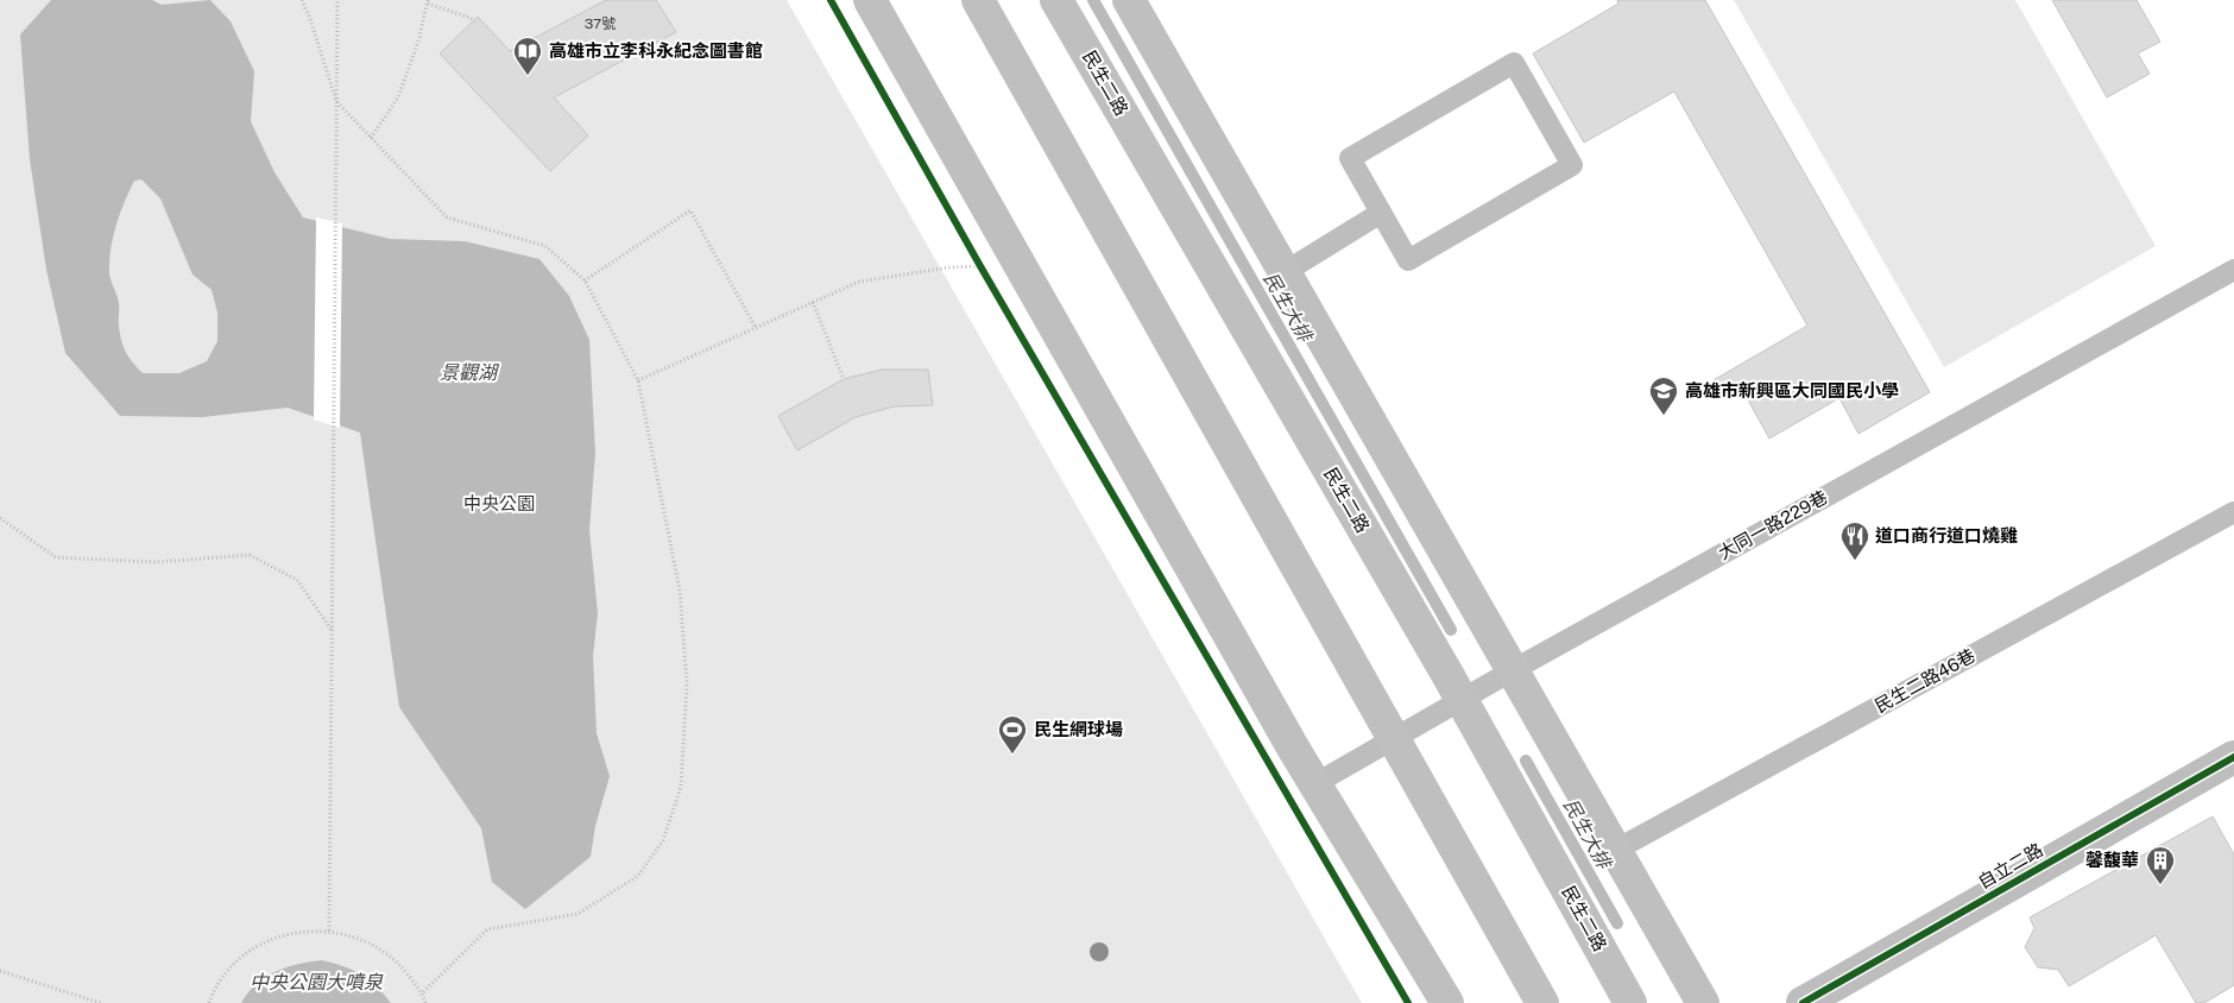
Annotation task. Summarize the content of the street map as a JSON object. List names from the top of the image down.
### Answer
{
  "streets": {
    "main road": ["民生二路"],
    "street": ["自立二路"],
    "lane": ["大同一路229巷", "民生二路46巷"]
  },
  "crossings": [
    ["民生二路", "大同一路229巷"]
  ],
  "water": ["民生大排", "景觀湖", "中央公園大噴泉"],
  "parks": ["中央公園"],
  "places": {
    "library": ["高雄市立李科永紀念圖書館"],
    "school or university": ["高雄市新興區大同國民小學"],
    "restaurant": ["道口商行道口燒雞"],
    "sports": ["民生網球場"],
    "building": ["馨馥華"]
  },
  "house_numbers": ["37號"]
}
